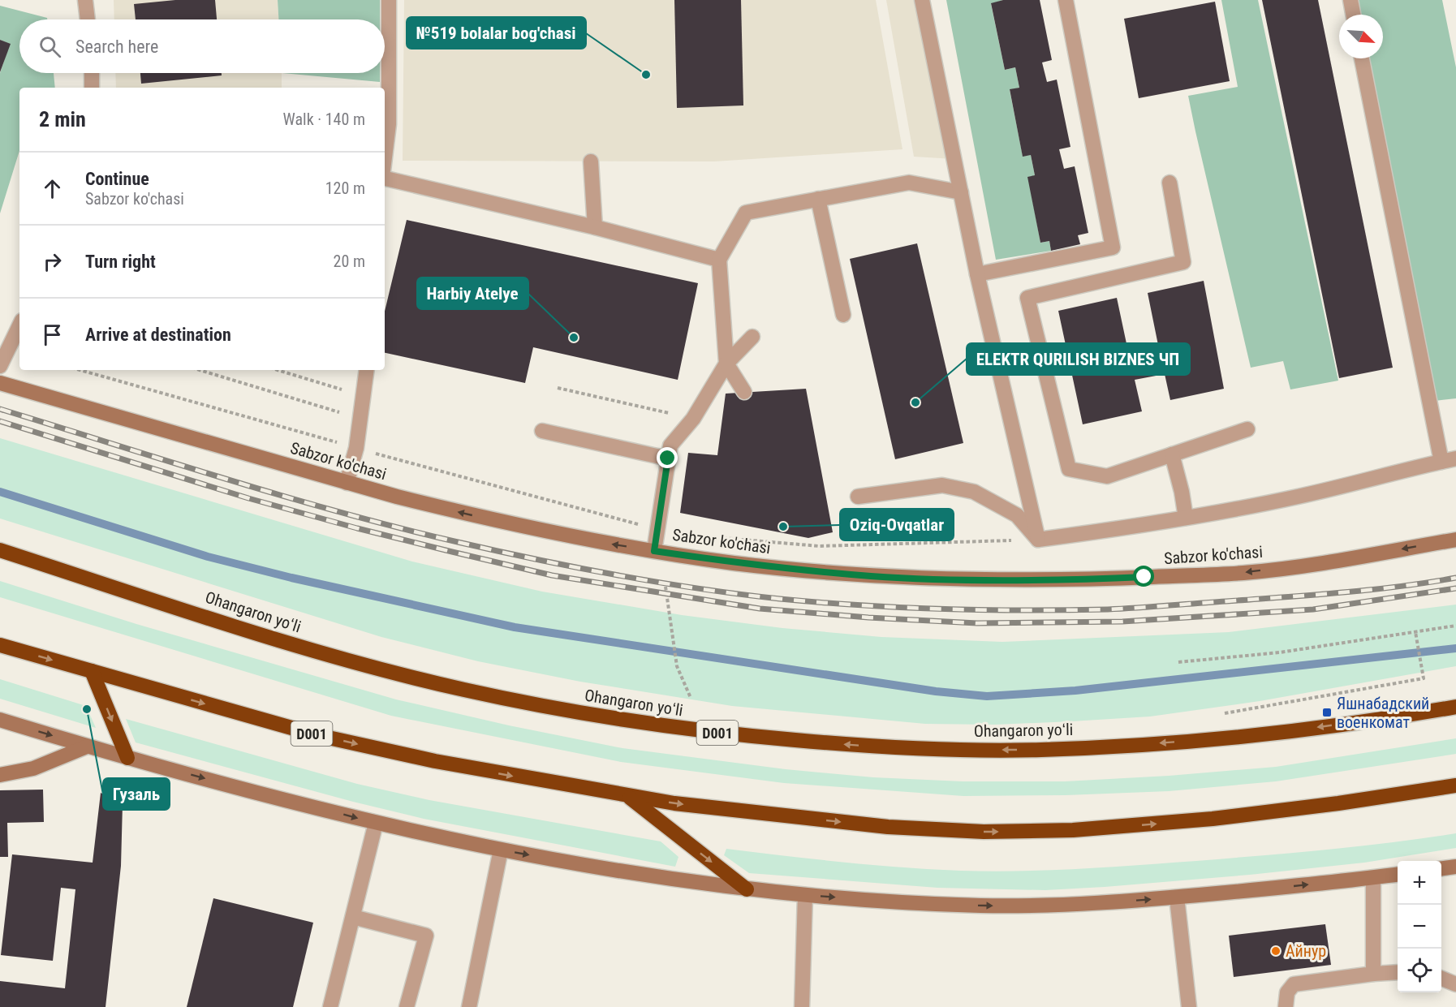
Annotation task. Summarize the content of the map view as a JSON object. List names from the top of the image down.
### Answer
{
  "streets": {
    "highway": ["Ohangaron yoʻli", "D001"],
    "street": ["Sabzor ko'chasi"]
  },
  "places": {
    "other": [
      "№519 bolalar bog'chasi",
      "Harbiy Atelye",
      "ELEKTR QURILISH BIZNES ЧП",
      "Oziq-Ovqatlar",
      "Гузаль",
      "Айнур"
    ],
    "transit": ["Яшнабадский военкомат"]
  },
  "north": "bottom right",
  "page": {
    "search": "Search here",
    "heading": ["2 min", "Walk · 140 m"],
    "list": [
      ["Continue", "Sabzor ko'chasi", "120 m"],
      ["Turn right", "20 m"],
      "Arrive at destination"
    ],
    "map_buttons": ["+", "−"]
  }
}
